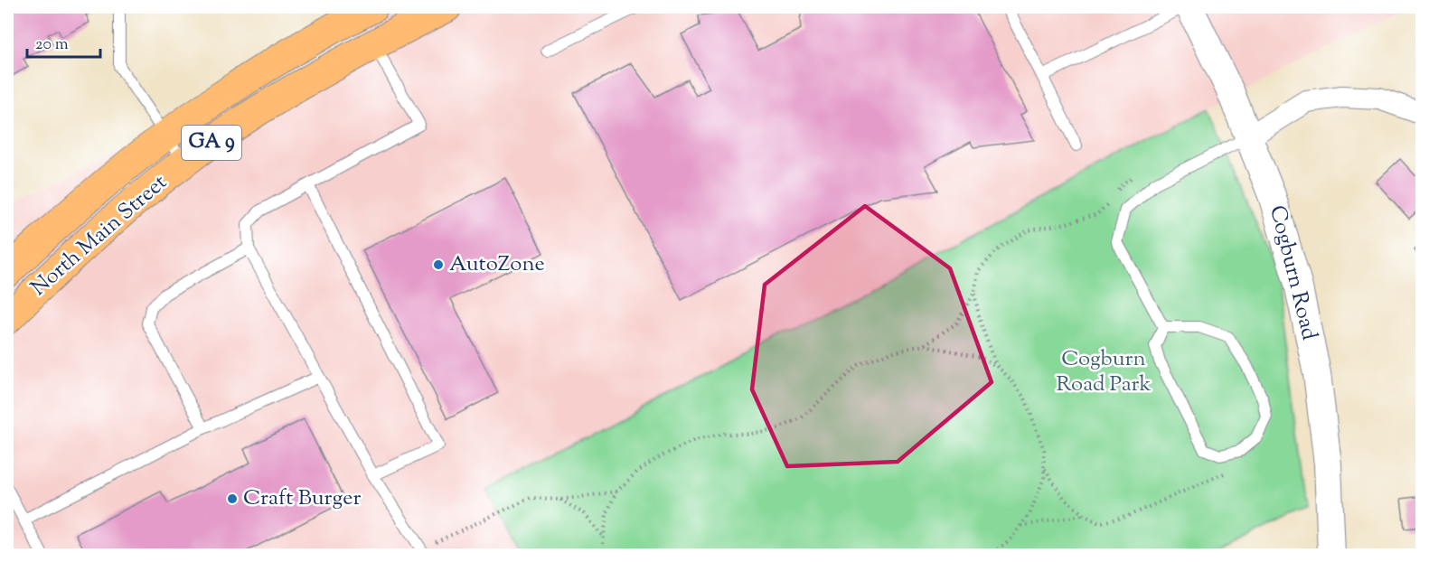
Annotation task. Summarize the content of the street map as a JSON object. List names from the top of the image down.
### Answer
{
  "streets": {
    "main road": ["GA 9", "North Main Street"],
    "street": ["Cogburn Road"]
  },
  "parks": ["Cogburn Road Park"],
  "places": ["AutoZone", "Craft Burger"],
  "scale_bar": "20 m"
}
